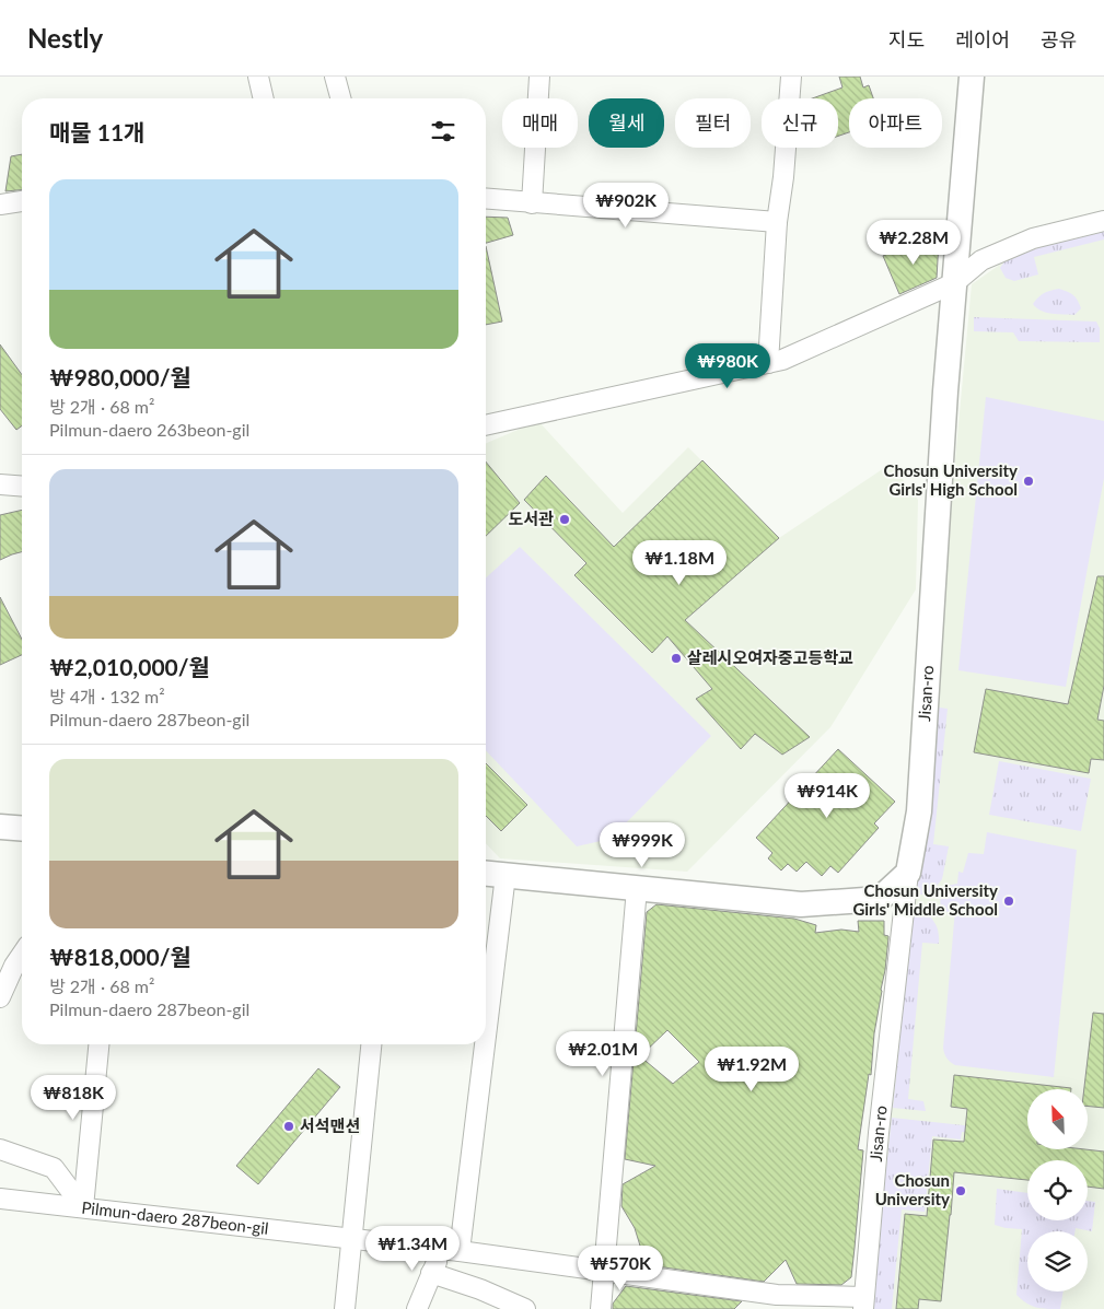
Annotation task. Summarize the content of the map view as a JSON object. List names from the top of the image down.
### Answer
{
  "streets": {
    "street": ["Jisan-ro", "Pilmun-daero 287beon-gil"]
  },
  "crossings": [
    ["Jisan-ro", "Pilmun-daero 287beon-gil"]
  ],
  "places": [
    "Chosun University Girls' High School",
    "도서관",
    "살레시오여자중고등학교",
    "Chosun University Girls' Middle School",
    "서석맨션",
    "Chosun University"
  ],
  "north": "top left",
  "page": {
    "header": "Nestly",
    "nav": ["지도", "레이어", "공유"],
    "chip": [
      "매매",
      "월세",
      "필터",
      "신규",
      "아파트"
    ],
    "heading": "매물 11개",
    "list": [
      {
        "name": "₩980,000/월",
        "note": "방 2개 · 68 m² · Pilmun-daero 263beon-gil"
      },
      {
        "name": "₩2,010,000/월",
        "note": "방 4개 · 132 m² · Pilmun-daero 287beon-gil"
      },
      {
        "name": "₩818,000/월",
        "note": "방 2개 · 68 m² · Pilmun-daero 287beon-gil"
      }
    ],
    "price": [
      "₩902K",
      "₩2.28M",
      "₩980K",
      "₩1.18M",
      "₩914K",
      "₩999K",
      "₩2.01M",
      "₩1.92M",
      "₩818K",
      "₩1.34M",
      "₩570K"
    ]
  }
}
